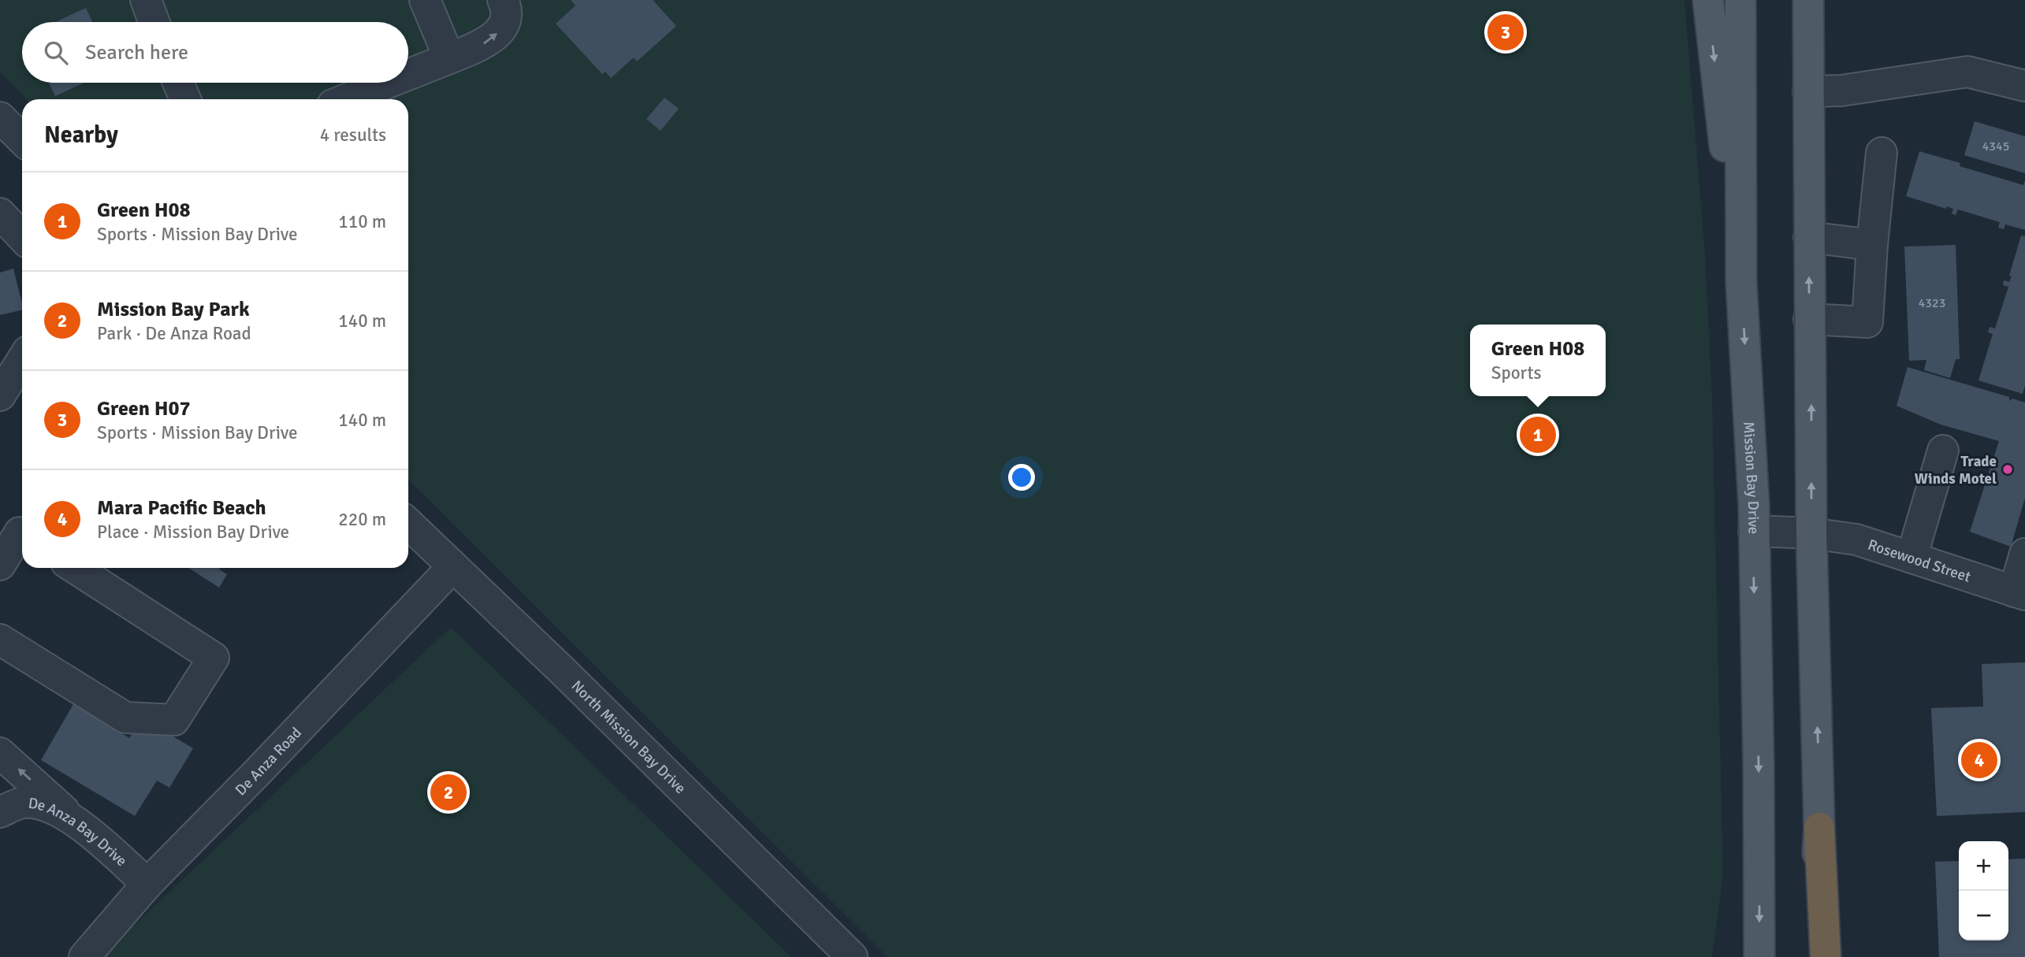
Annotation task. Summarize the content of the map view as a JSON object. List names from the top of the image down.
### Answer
{
  "streets": {
    "main road": ["Mission Bay Drive"],
    "street": [
      "Rosewood Street",
      "North Mission Bay Drive",
      "De Anza Road",
      "De Anza Bay Drive"
    ]
  },
  "crossings": [
    ["Mission Bay Drive", "Rosewood Street"],
    ["North Mission Bay Drive", "De Anza Road"],
    ["De Anza Road", "De Anza Bay Drive"]
  ],
  "places": ["Trade Winds Motel"],
  "house_numbers": ["4345", "4323"],
  "page": {
    "pins": [
      "3",
      "1",
      "4",
      "2"
    ],
    "search": "Search here",
    "heading": ["Nearby", "4 results"],
    "list": [
      {
        "mark": "1",
        "name": "Green H08",
        "note": "Sports · Mission Bay Drive",
        "value": "110 m"
      },
      {
        "mark": "2",
        "name": "Mission Bay Park",
        "note": "Park · De Anza Road",
        "value": "140 m"
      },
      {
        "mark": "3",
        "name": "Green H07",
        "note": "Sports · Mission Bay Drive",
        "value": "140 m"
      },
      {
        "mark": "4",
        "name": "Mara Pacific Beach",
        "note": "Place · Mission Bay Drive",
        "value": "220 m"
      }
    ],
    "popup": ["Green H08", "Sports"],
    "map_buttons": ["+", "−"]
  }
}
